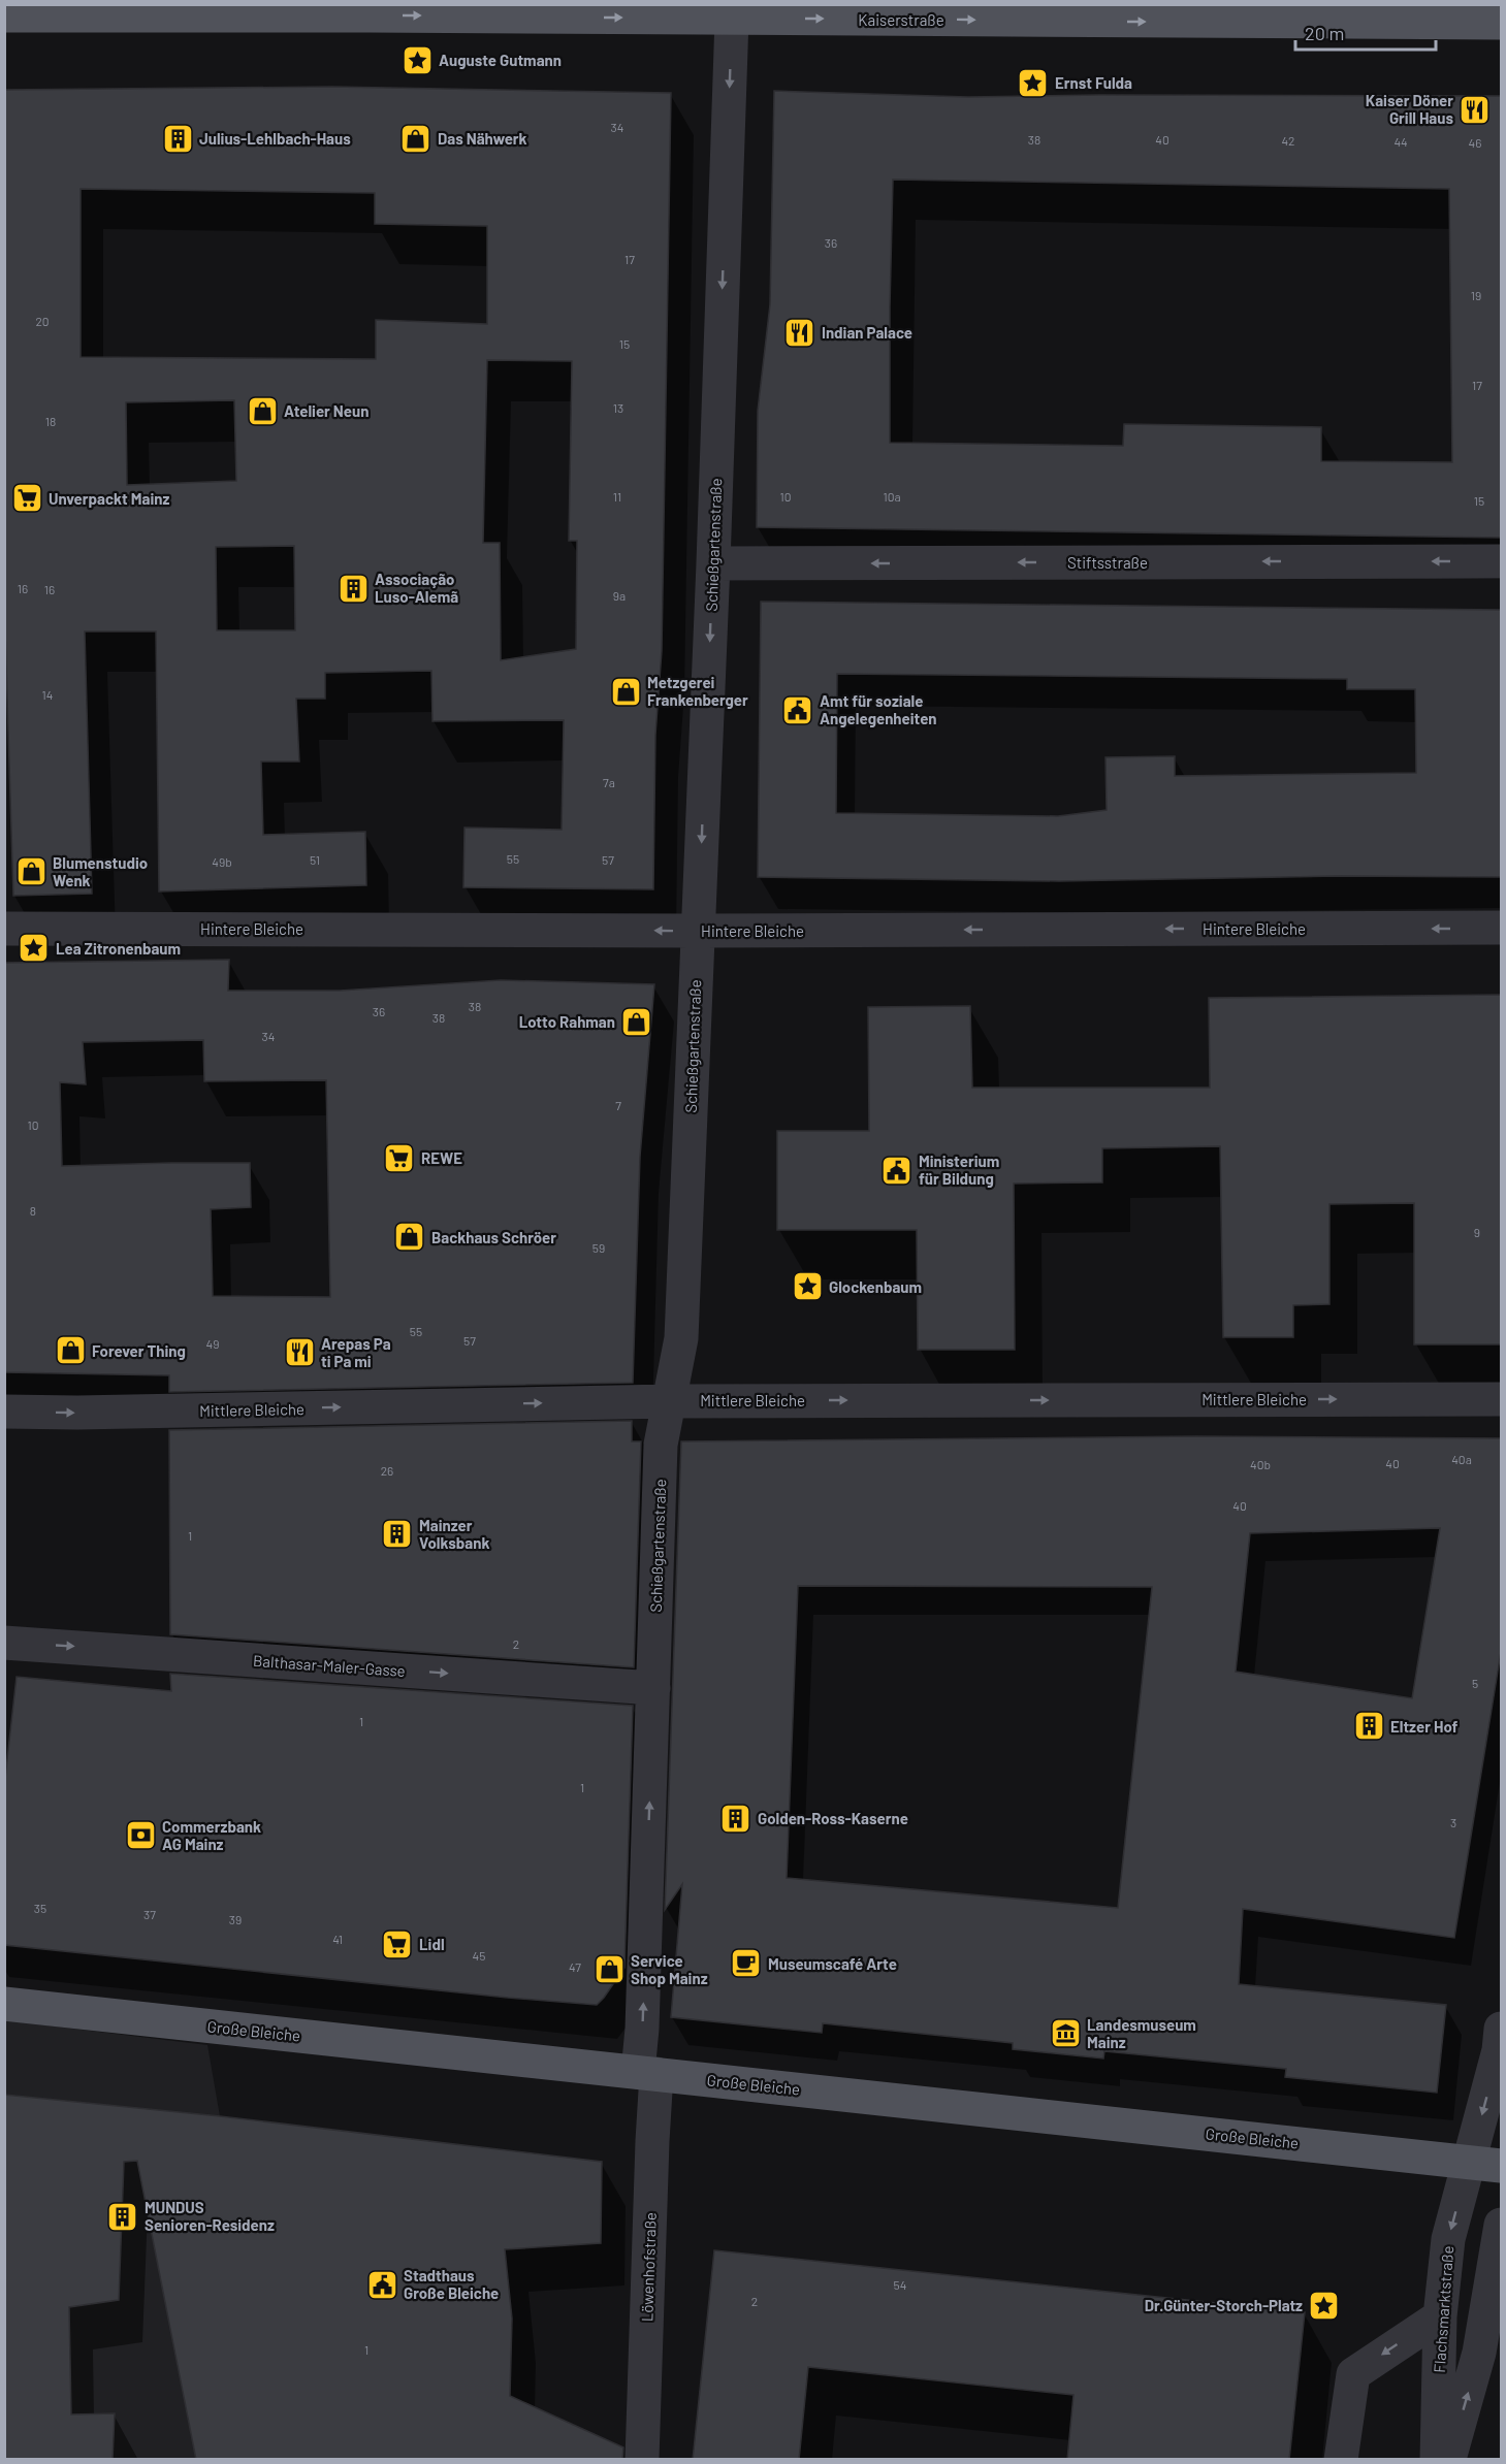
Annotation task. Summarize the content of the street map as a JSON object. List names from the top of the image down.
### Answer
{
  "streets": {
    "main road": ["Kaiserstraße", "Große Bleiche"],
    "street": [
      "Schießgartenstraße",
      "Stiftsstraße",
      "Hintere Bleiche",
      "Mittlere Bleiche",
      "Balthasar-Maler-Gasse",
      "Löwenhofstraße",
      "Flachsmarktstraße"
    ]
  },
  "crossings": [
    ["Kaiserstraße", "Schießgartenstraße"],
    ["Schießgartenstraße", "Stiftsstraße"],
    ["Schießgartenstraße", "Hintere Bleiche"],
    ["Schießgartenstraße", "Mittlere Bleiche"],
    ["Schießgartenstraße", "Balthasar-Maler-Gasse"],
    ["Schießgartenstraße", "Große Bleiche"],
    ["Schießgartenstraße", "Löwenhofstraße"],
    ["Große Bleiche", "Löwenhofstraße"],
    ["Große Bleiche", "Flachsmarktstraße"]
  ],
  "one_way": [
    "Kaiserstraße",
    "Stiftsstraße",
    "Hintere Bleiche",
    "Mittlere Bleiche",
    "Balthasar-Maler-Gasse"
  ],
  "places": {
    "place": [
      "Auguste Gutmann",
      "Ernst Fulda",
      "Lea Zitronenbaum",
      "Glockenbaum",
      "Dr.Günter-Storch-Platz"
    ],
    "restaurant": ["Kaiser Döner Grill Haus", "Indian Palace", "Arepas Pa ti Pa mi"],
    "building": [
      "Julius-Lehlbach-Haus",
      "Associação Luso-Alemã",
      "Mainzer Volksbank",
      "Eltzer Hof",
      "Golden-Ross-Kaserne",
      "MUNDUS Senioren-Residenz"
    ],
    "shop": [
      "Das Nähwerk",
      "Atelier Neun",
      "Metzgerei Frankenberger",
      "Blumenstudio Wenk",
      "Lotto Rahman",
      "Backhaus Schröer",
      "Forever Thing",
      "Service Shop Mainz"
    ],
    "supermarket": ["Unverpackt Mainz", "REWE", "Lidl"],
    "public building": ["Amt für soziale Angelegenheiten", "Ministerium für Bildung", "Stadthaus Große Bleiche"],
    "bank": ["Commerzbank AG Mainz"],
    "cafe": ["Museumscafé Arte"],
    "museum": ["Landesmuseum Mainz"]
  },
  "house_numbers": [
    "34",
    "38",
    "40",
    "42",
    "44",
    "46",
    "36",
    "17",
    "19",
    "20",
    "15",
    "17",
    "13",
    "18",
    "11",
    "10",
    "10a",
    "15",
    "16",
    "16",
    "9a",
    "14",
    "7a",
    "55",
    "51",
    "57",
    "49b",
    "38",
    "36",
    "38",
    "34",
    "7",
    "10",
    "8",
    "9",
    "59",
    "55",
    "57",
    "49",
    "40a",
    "40",
    "40b",
    "26",
    "40",
    "1",
    "2",
    "5",
    "1",
    "1",
    "3",
    "35",
    "37",
    "39",
    "41",
    "45",
    "47",
    "54",
    "2",
    "1"
  ],
  "scale_bar": "20 m"
}
